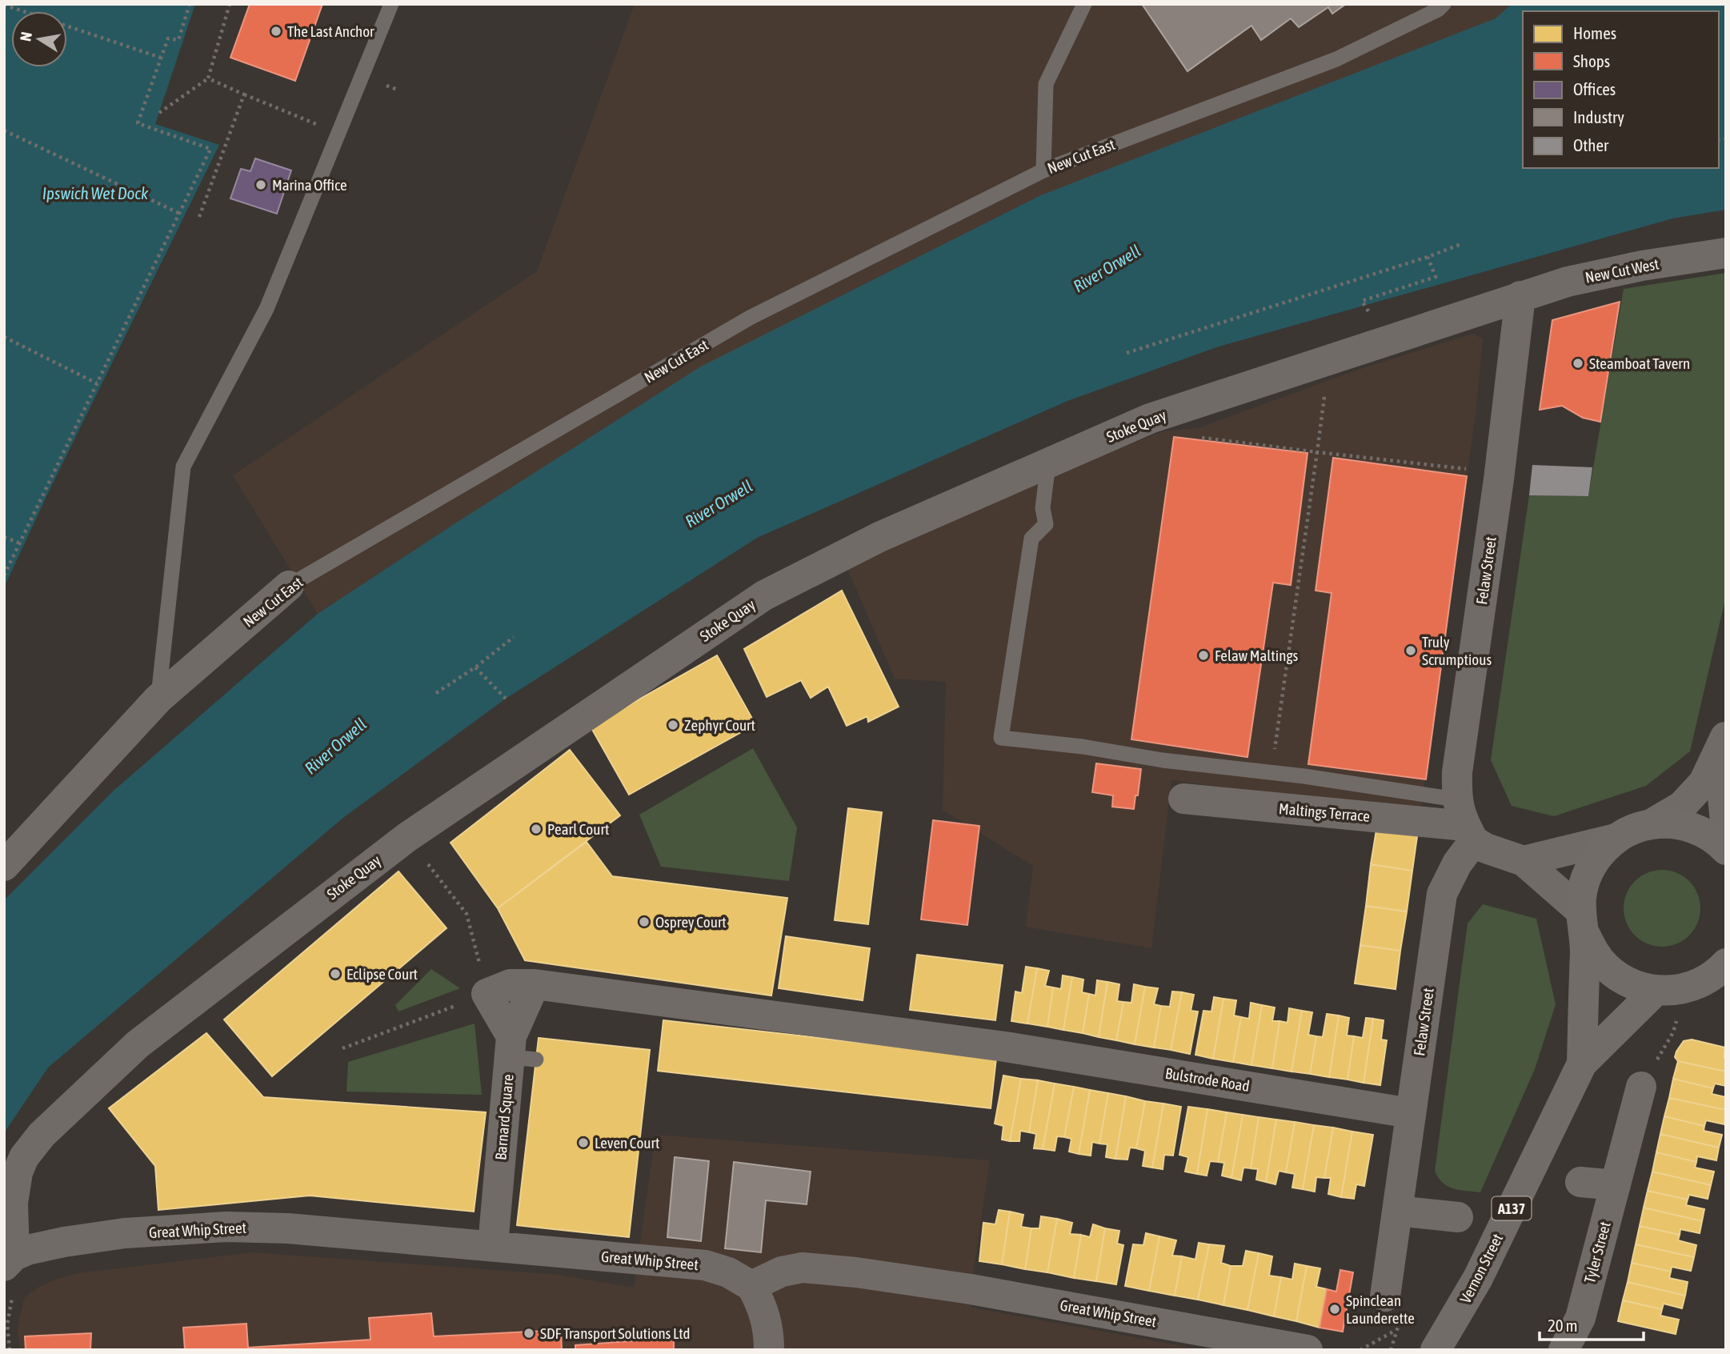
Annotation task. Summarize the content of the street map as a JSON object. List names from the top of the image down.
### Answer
{
  "streets": {
    "main road": ["A137", "Vernon Street"],
    "street": [
      "New Cut East",
      "New Cut West",
      "Stoke Quay",
      "Felaw Street",
      "Maltings Terrace",
      "Bulstrode Road",
      "Barnard Square",
      "Great Whip Street",
      "Tyler Street"
    ]
  },
  "crossings": [
    ["New Cut West", "Stoke Quay"],
    ["New Cut West", "Felaw Street"],
    ["Stoke Quay", "Felaw Street"],
    ["Stoke Quay", "Great Whip Street"],
    ["Felaw Street", "Maltings Terrace"],
    ["Felaw Street", "Bulstrode Road"],
    ["Bulstrode Road", "Barnard Square"],
    ["Barnard Square", "Great Whip Street"],
    ["A137", "Vernon Street"]
  ],
  "water": ["Ipswich Wet Dock", "River Orwell"],
  "places": [
    "The Last Anchor",
    "Marina Office",
    "Steamboat Tavern",
    "Truly Scrumptious",
    "Felaw Maltings",
    "Zephyr Court",
    "Pearl Court",
    "Osprey Court",
    "Eclipse Court",
    "Leven Court",
    "Spinclean Launderette",
    "SDF Transport Solutions Ltd"
  ],
  "legend": [
    "Homes",
    "Shops",
    "Offices",
    "Industry",
    "Other"
  ],
  "scale_bar": "20 m",
  "north": "left"
}
